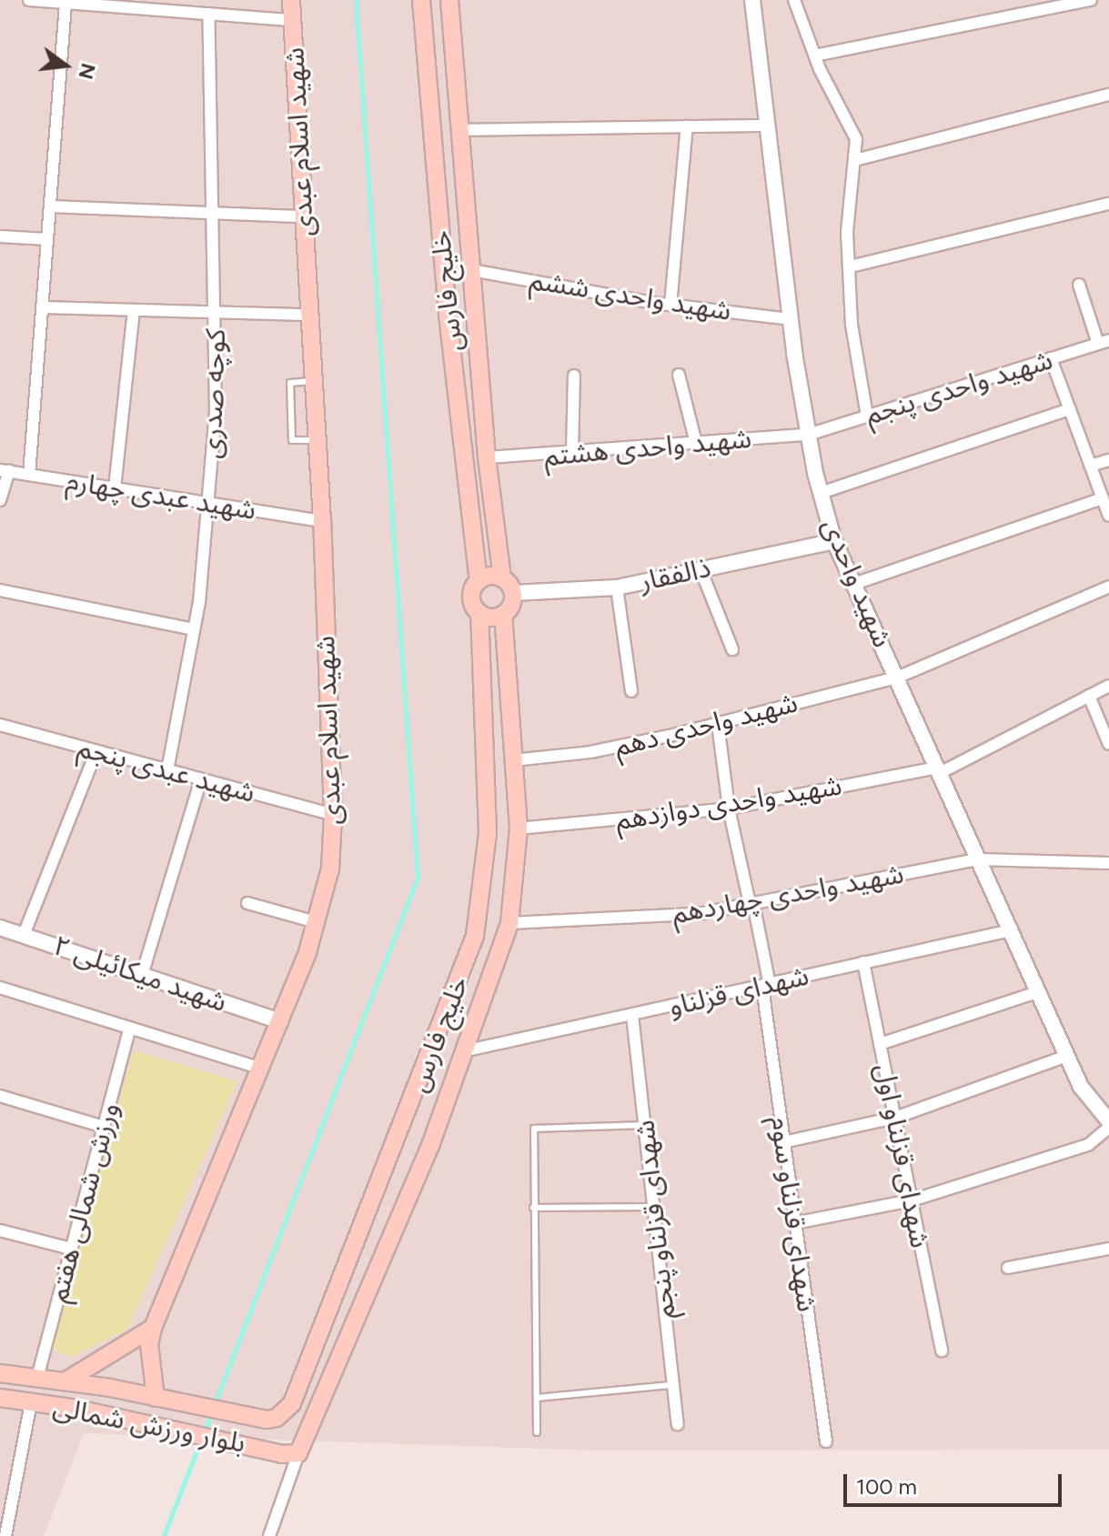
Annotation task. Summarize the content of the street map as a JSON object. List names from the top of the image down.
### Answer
{
  "streets": {
    "main road": ["شهید اسلام عبدی", "خلیج فارس", "بلوار ورزش شمالی"],
    "street": [
      "شهید واحدی ششم",
      "شهید واحدی پنجم",
      "کوچه صدری",
      "شهید واحدی هشتم",
      "شهید عبدی چهارم",
      "ذالفقار",
      "شهید واحدی",
      "شهید واحدی دهم",
      "شهید عبدی پنجم",
      "شهید واحدی دوازدهم",
      "شهید واحدی چهاردهم",
      "شهید میکائیلی ۲",
      "شهدای قزلناو",
      "شهدای قزلناو اول",
      "ورزش شمالی هفتم",
      "شهدای قزلناو سوم",
      "شهدای قزلناو پنجم"
    ]
  },
  "crossings": [
    ["شهید اسلام عبدی", "شهید عبدی چهارم"],
    ["شهید اسلام عبدی", "شهید عبدی پنجم"],
    ["شهید اسلام عبدی", "شهید میکائیلی ۲"],
    ["خلیج فارس", "شهید واحدی ششم"],
    ["خلیج فارس", "شهید واحدی هشتم"],
    ["خلیج فارس", "ذالفقار"],
    ["خلیج فارس", "بلوار ورزش شمالی"],
    ["شهید واحدی ششم", "شهید واحدی"],
    ["شهید واحدی پنجم", "شهید واحدی هشتم"],
    ["شهید واحدی پنجم", "شهید واحدی"],
    ["کوچه صدری", "شهید عبدی چهارم"],
    ["کوچه صدری", "شهید عبدی پنجم"],
    ["شهید واحدی هشتم", "شهید واحدی"],
    ["ذالفقار", "شهید واحدی"],
    ["شهید واحدی", "شهید واحدی دهم"],
    ["شهید واحدی", "شهید واحدی دوازدهم"],
    ["شهید واحدی", "شهید واحدی چهاردهم"],
    ["شهید واحدی", "شهدای قزلناو"],
    ["شهید واحدی دهم", "شهدای قزلناو سوم"],
    ["شهید واحدی دوازدهم", "شهدای قزلناو سوم"],
    ["شهید واحدی چهاردهم", "شهدای قزلناو سوم"],
    ["شهدای قزلناو", "شهدای قزلناو اول"],
    ["شهدای قزلناو", "شهدای قزلناو سوم"],
    ["شهدای قزلناو", "شهدای قزلناو پنجم"],
    ["ورزش شمالی هفتم", "بلوار ورزش شمالی"]
  ],
  "scale_bar": "100 m",
  "north": "right"
}
